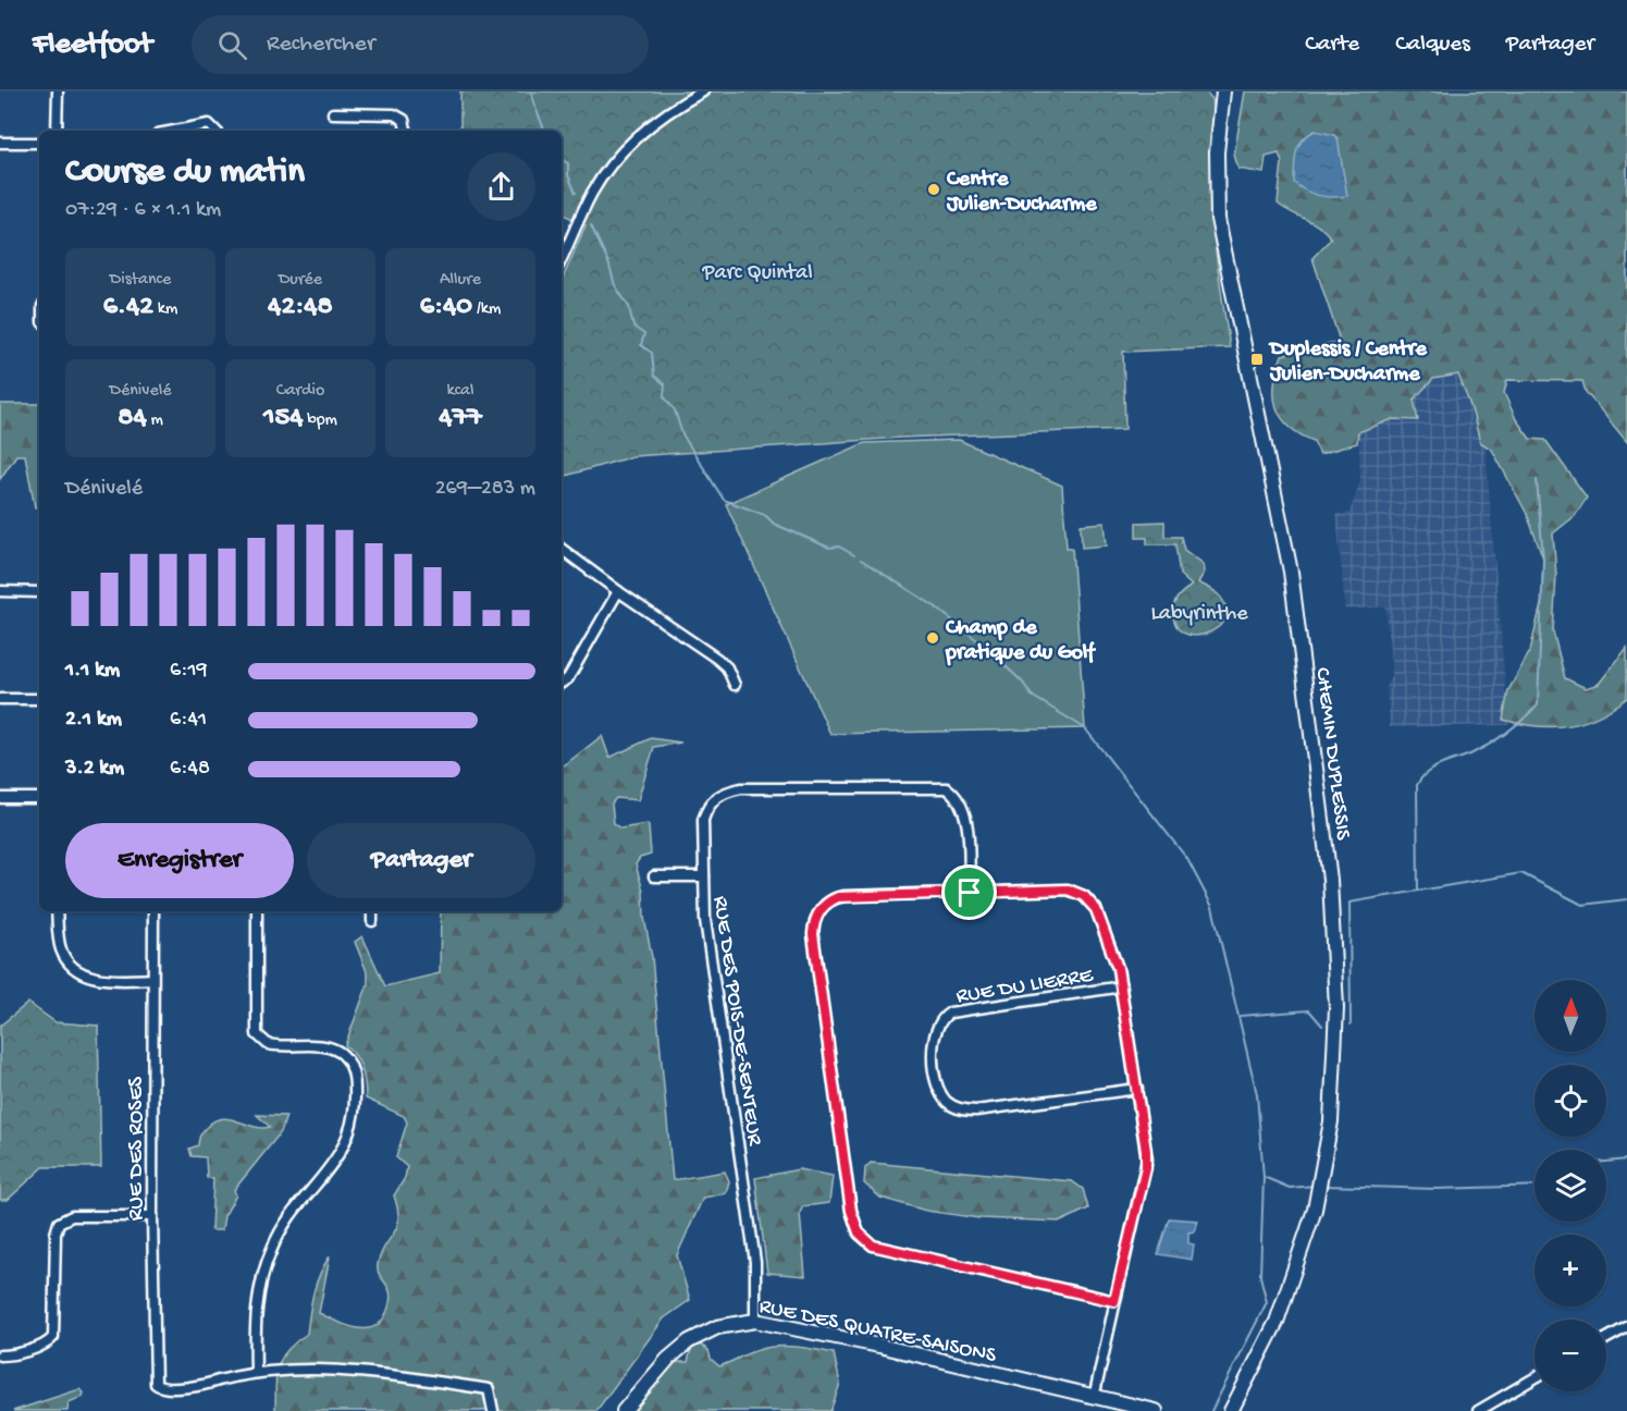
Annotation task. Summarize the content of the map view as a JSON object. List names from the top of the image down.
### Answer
{
  "streets": {
    "street": [
      "CHEMIN DUPLESSIS",
      "RUE DU LIERRE",
      "RUE DES POIS-DE-SENTEUR",
      "RUE DES ROSES",
      "RUE DES QUATRE-SAISONS"
    ]
  },
  "crossings": [
    ["RUE DES POIS-DE-SENTEUR", "RUE DES QUATRE-SAISONS"]
  ],
  "parks": ["Parc Quintal", "Labyrinthe"],
  "places": {
    "other": ["Centre Julien-Ducharme", "Champ de pratique du Golf"],
    "transit": ["Duplessis / Centre Julien-Ducharme"]
  },
  "north": "top",
  "page": {
    "header": "Fleetfoot",
    "search": "Rechercher",
    "nav": ["Carte", "Calques", "Partager"],
    "heading": ["Course du matin", "07:29 · 6 × 1.1 km"],
    "stats": [
      ["Distance", "6.42 km"],
      ["Durée", "42:48"],
      ["Allure", "6:40 /km"],
      ["Dénivelé", "84 m"],
      ["Cardio", "154 bpm"],
      ["kcal", "477"]
    ],
    "chart": ["Dénivelé", "269–283 m"],
    "list": [
      {
        "name": "1.1 km",
        "note": "6:19"
      },
      {
        "name": "2.1 km",
        "note": "6:41"
      },
      {
        "name": "3.2 km",
        "note": "6:48"
      }
    ],
    "buttons": ["Enregistrer", "Partager"],
    "map_buttons": ["+", "−"]
  }
}
